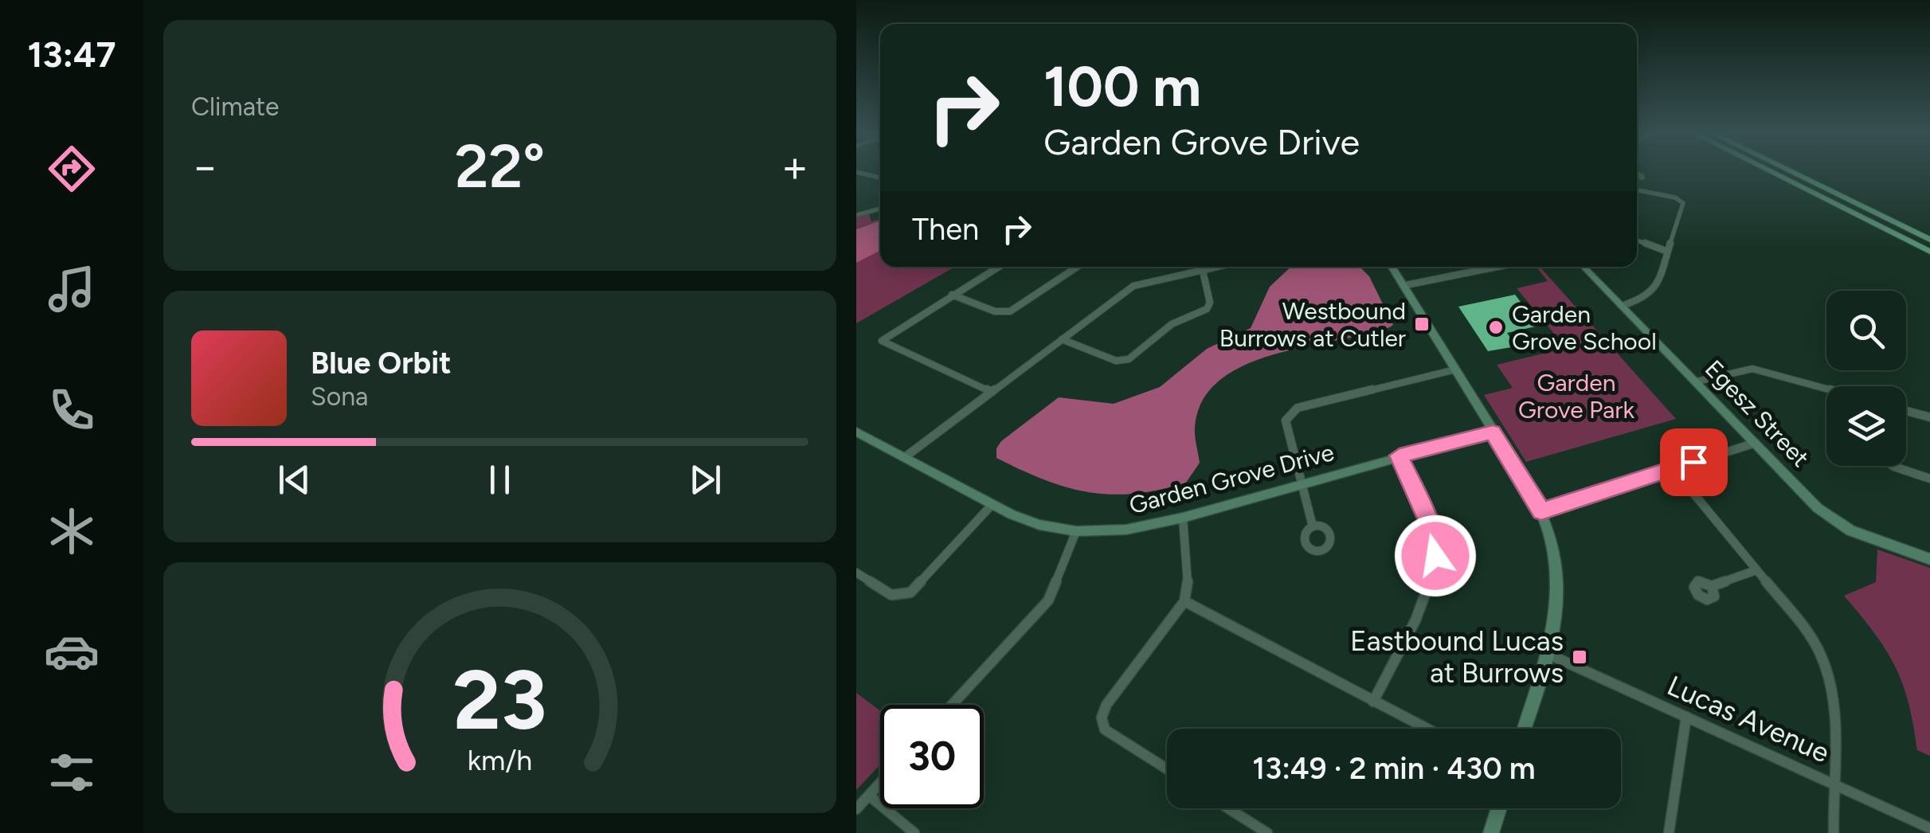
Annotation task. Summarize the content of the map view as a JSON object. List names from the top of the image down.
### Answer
{
  "streets": {
    "street": ["Egesz Street", "Garden Grove Drive", "Lucas Avenue"]
  },
  "parks": ["Garden Grove Park"],
  "places": {
    "transit": ["Westbound Burrows at Cutler", "Eastbound Lucas at Burrows"],
    "other": ["Garden Grove School"]
  },
  "page": {
    "tabs": "13:47",
    "tile": "Climate",
    "turn": ["100 m", "Garden Grove Drive"],
    "heat": ["−", "22°", "+"],
    "then": "Then",
    "song": ["Blue Orbit", "Sona"],
    "limit": "30",
    "trip": "13:49 · 2 min · 430 m",
    "gauge": ["23", "km/h"]
  }
}
